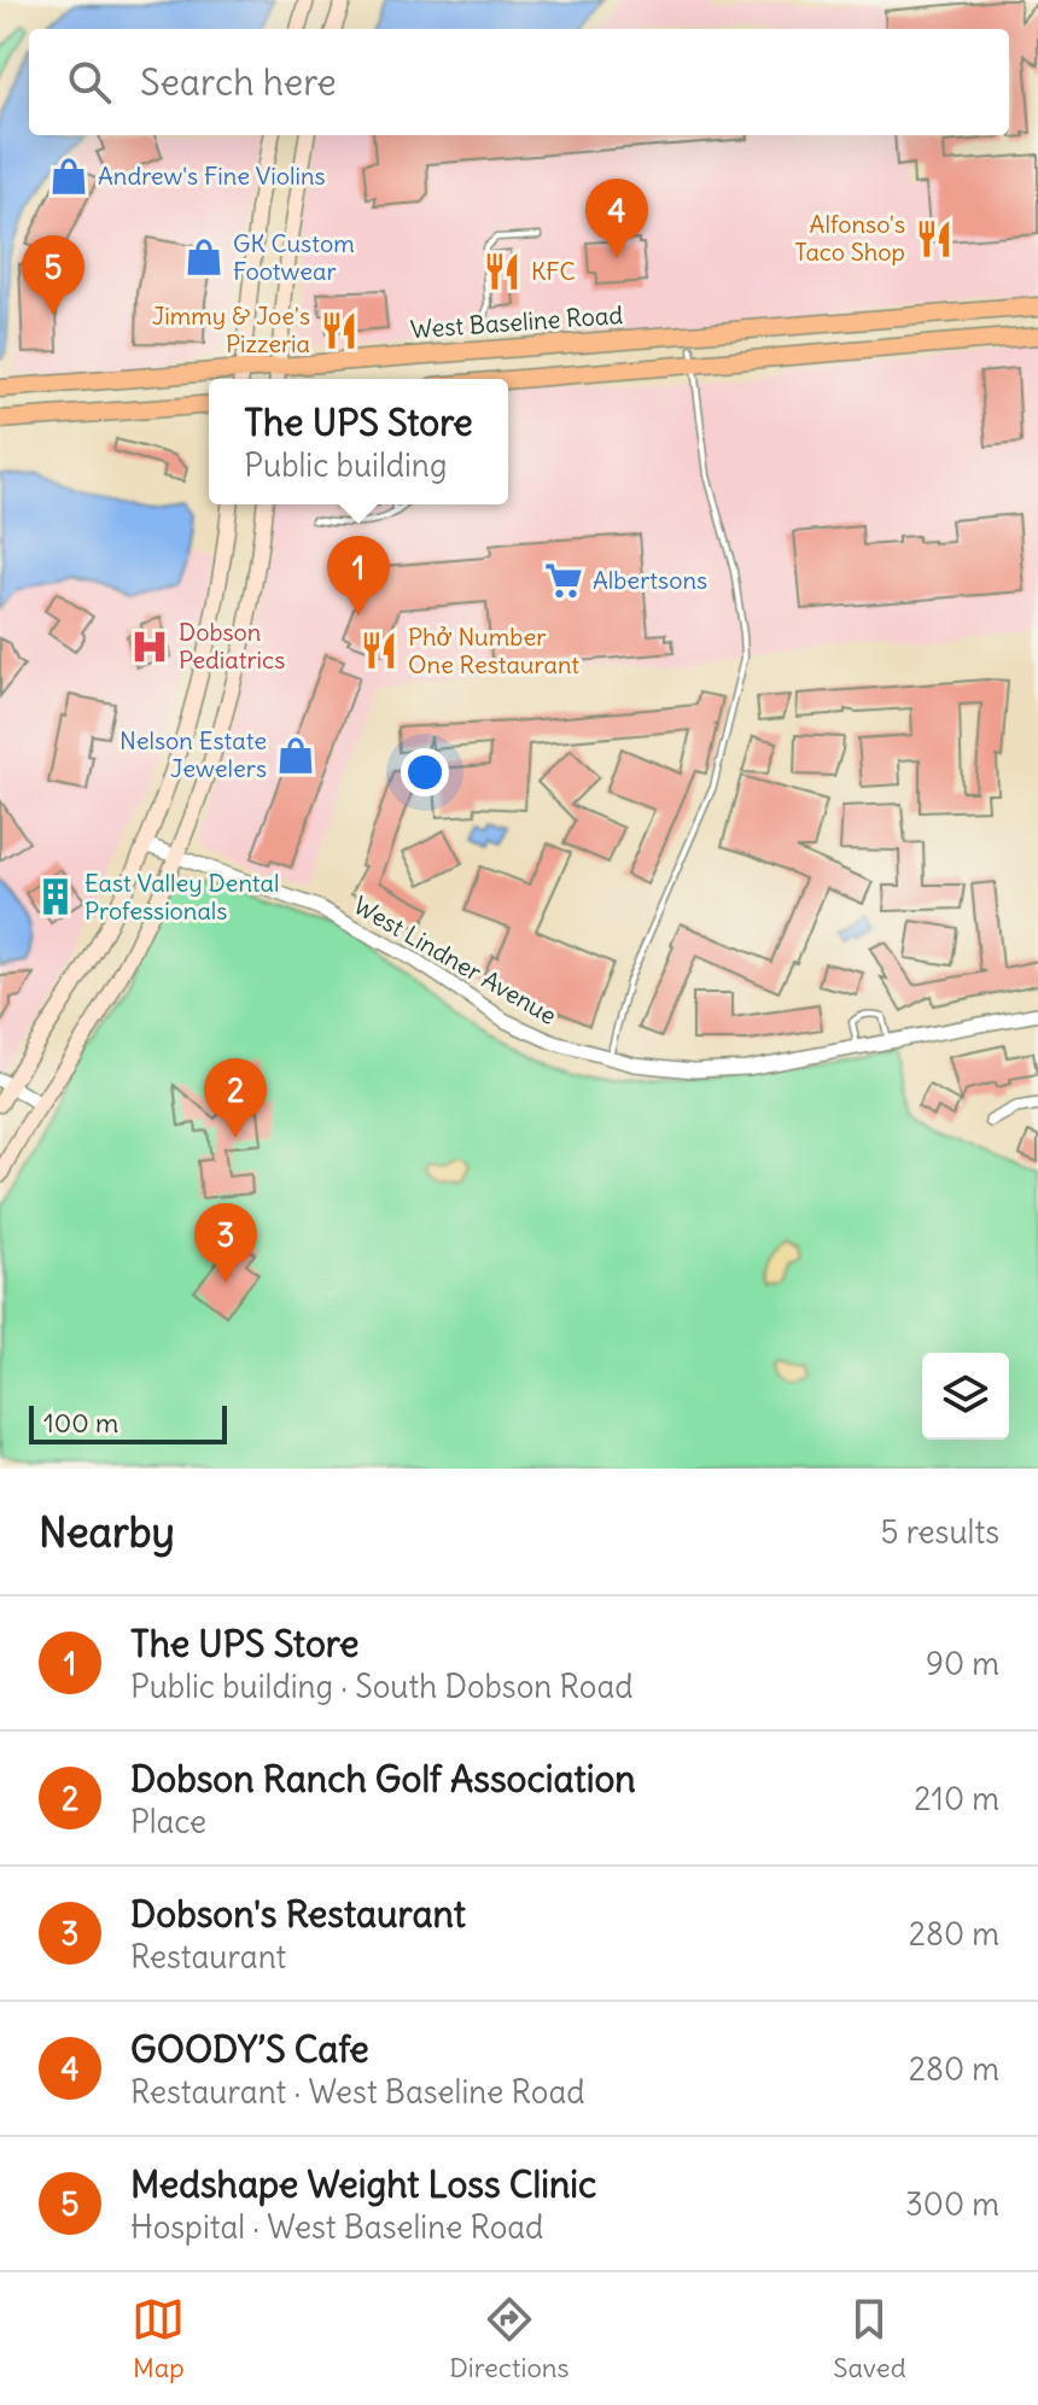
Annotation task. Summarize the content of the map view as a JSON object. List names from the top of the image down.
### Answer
{
  "streets": {
    "main road": ["West Baseline Road"],
    "street": ["West Lindner Avenue"]
  },
  "places": {
    "shop": ["Andrew's Fine Violins", "GK Custom Footwear", "Nelson Estate Jewelers"],
    "restaurant": [
      "Alfonso's Taco Shop",
      "KFC",
      "Jimmy & Joe's Pizzeria",
      "Phở Number One Restaurant"
    ],
    "supermarket": ["Albertsons"],
    "hospital": ["Dobson Pediatrics"],
    "building": ["East Valley Dental Professionals"]
  },
  "scale_bar": "100 m",
  "page": {
    "search": "Search here",
    "pins": [
      "4",
      "5",
      "1",
      "2",
      "3"
    ],
    "popup": ["The UPS Store", "Public building"],
    "scale": "100 m",
    "heading": ["Nearby", "5 results"],
    "list": [
      {
        "mark": "1",
        "name": "The UPS Store",
        "note": "Public building · South Dobson Road",
        "value": "90 m"
      },
      {
        "mark": "2",
        "name": "Dobson Ranch Golf Association",
        "note": "Place",
        "value": "210 m"
      },
      {
        "mark": "3",
        "name": "Dobson's Restaurant",
        "note": "Restaurant",
        "value": "280 m"
      },
      {
        "mark": "4",
        "name": "GOODY’S Cafe",
        "note": "Restaurant · West Baseline Road",
        "value": "280 m"
      },
      {
        "mark": "5",
        "name": "Medshape Weight Loss Clinic",
        "note": "Hospital · West Baseline Road",
        "value": "300 m"
      }
    ],
    "nav": ["Map", "Directions", "Saved"]
  }
}
